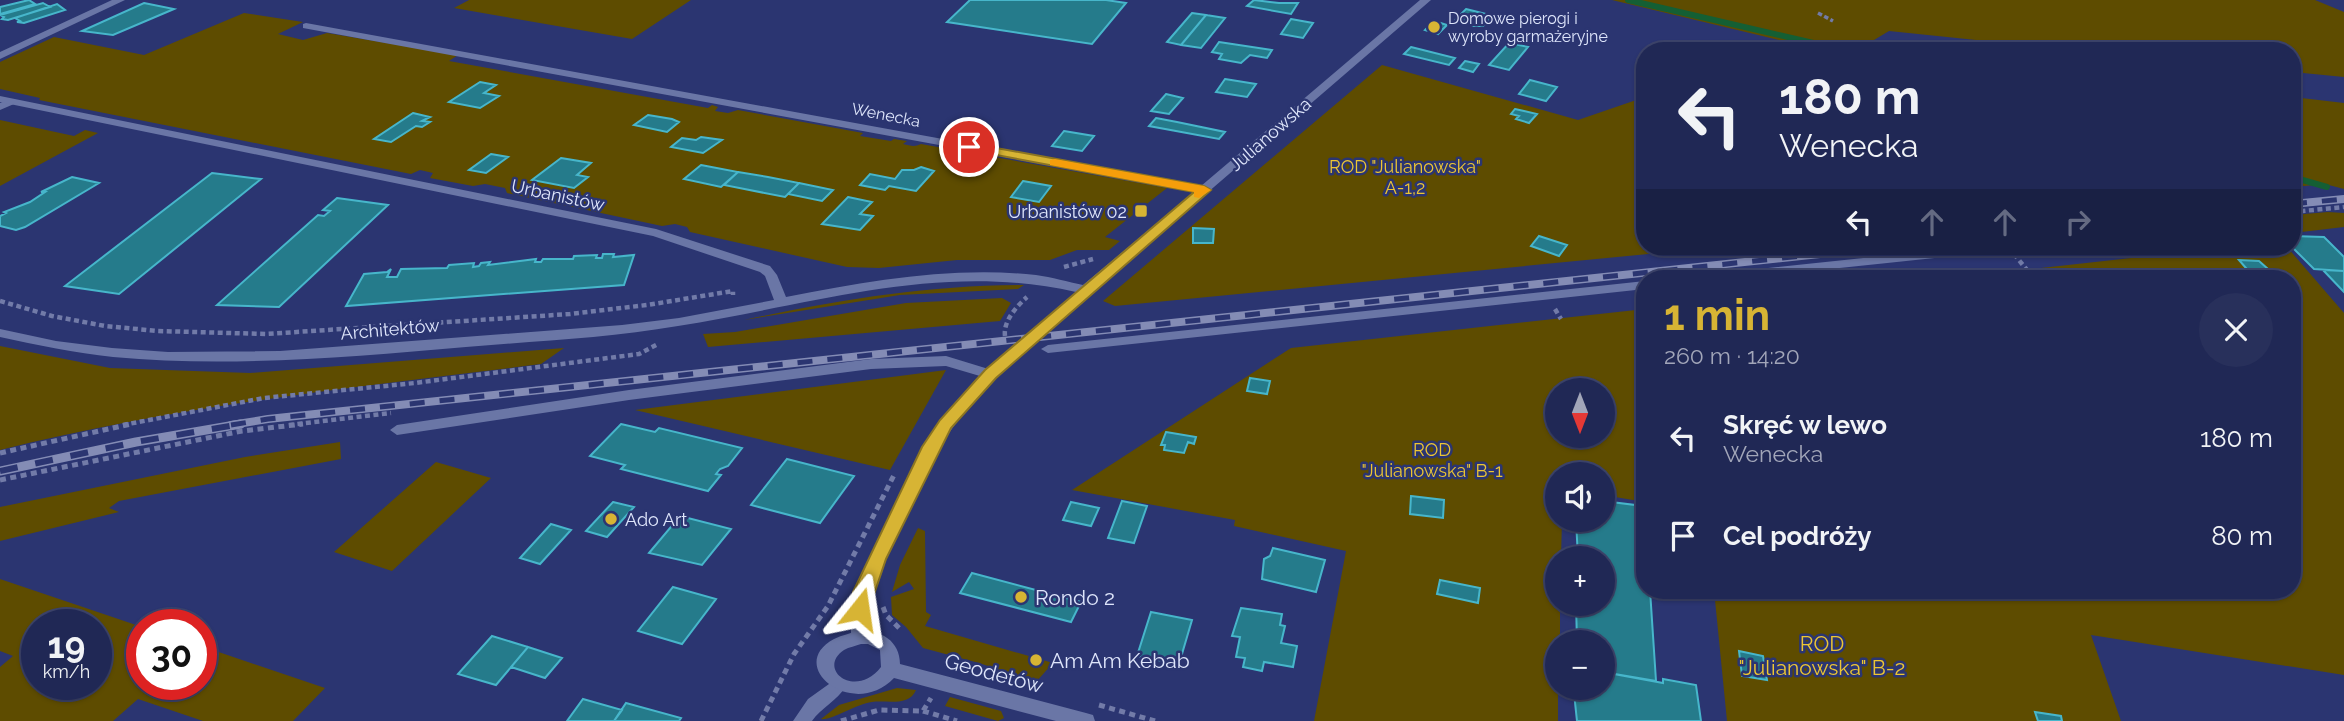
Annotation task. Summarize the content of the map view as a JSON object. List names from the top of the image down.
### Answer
{
  "streets": {
    "street": [
      "Wenecka",
      "Julianowska",
      "Urbanistów",
      "Architektów",
      "Geodetów"
    ]
  },
  "crossings": [
    ["Wenecka", "Julianowska"],
    ["Julianowska", "Geodetów"],
    ["Urbanistów", "Architektów"]
  ],
  "parks": ["ROD \"Julianowska\" A-1,2", "ROD \"Julianowska\" B-1", "ROD \"Julianowska\" B-2"],
  "places": {
    "other": [
      "Domowe pierogi i wyroby garmażeryjne",
      "Ado Art",
      "Rondo 2",
      "Am Am Kebab"
    ],
    "transit": ["Urbanistów 02"]
  },
  "north": "bottom",
  "page": {
    "turn": ["180 m", "Wenecka"],
    "heading": ["1 min", "260 m · 14:20"],
    "map_buttons": ["+", "−"],
    "list": [
      {
        "name": "Skręć w lewo",
        "note": "Wenecka",
        "value": "180 m"
      },
      {
        "name": "Cel podróży",
        "value": "80 m"
      }
    ],
    "speed": "19 km/h",
    "limit": "30"
  }
}
